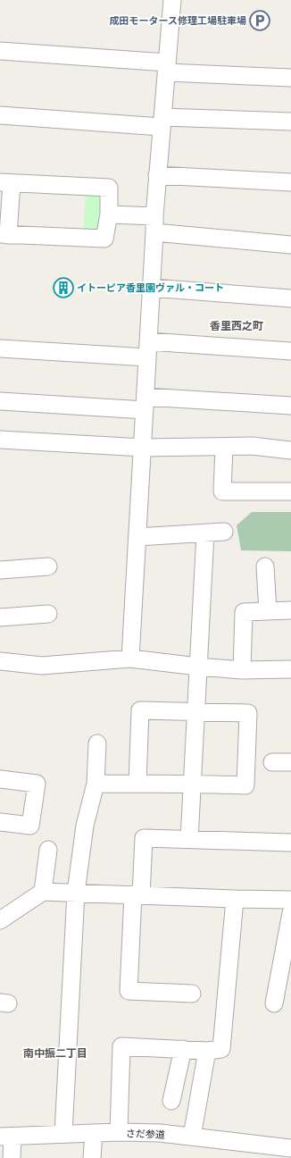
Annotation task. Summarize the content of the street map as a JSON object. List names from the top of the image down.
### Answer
{
  "streets": {
    "street": ["さだ参道"]
  },
  "districts": ["香里西之町", "南中振二丁目"],
  "places": {
    "parking": ["成田モータース修理工場駐車場"],
    "building": ["イトーピア香里園ヴァル・コート"]
  }
}
